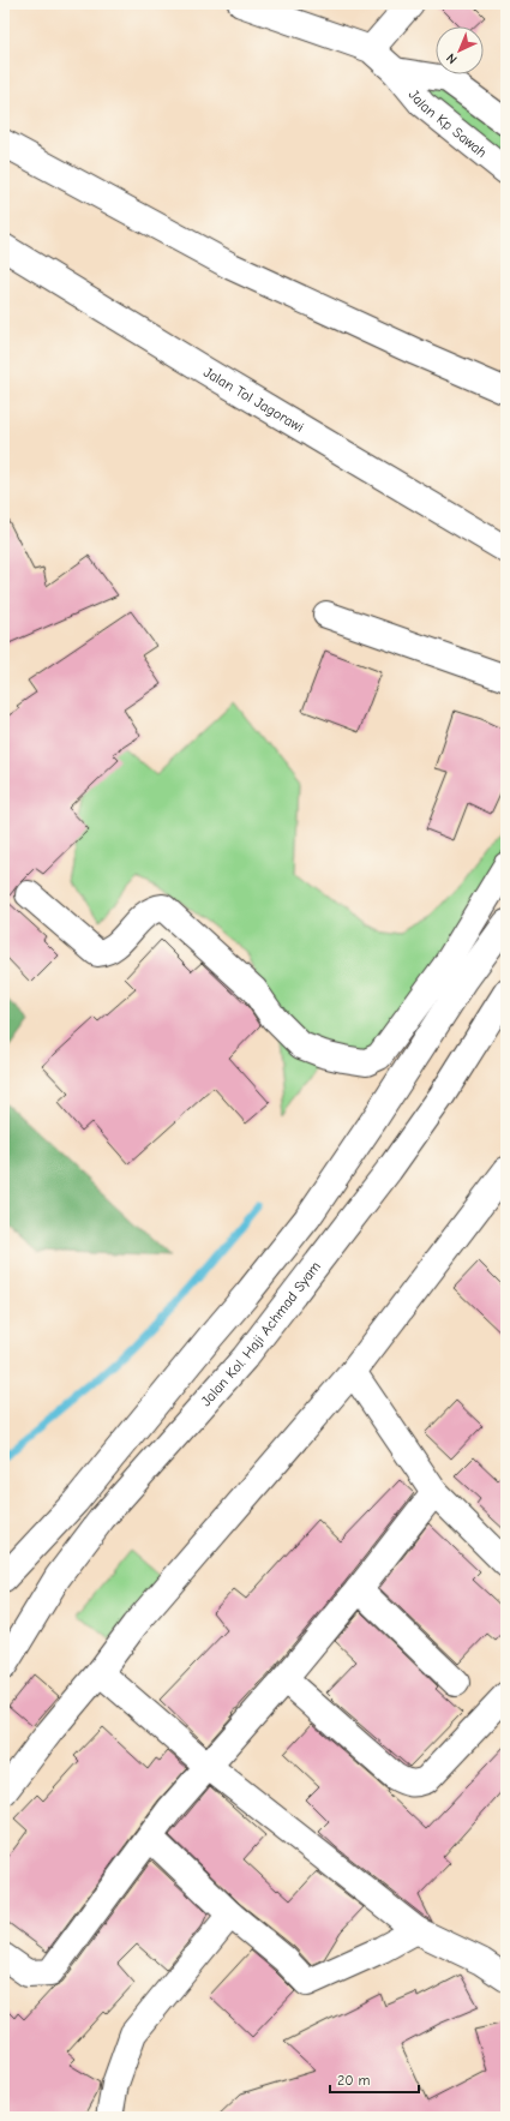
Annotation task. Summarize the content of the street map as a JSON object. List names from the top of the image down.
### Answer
{
  "streets": {
    "main road": ["Jalan Kp Sawah", "Jalan Tol Jagorawi", "Jalan Kol. Haji Achmad Syam"]
  },
  "scale_bar": "20 m",
  "north": "bottom left"
}
